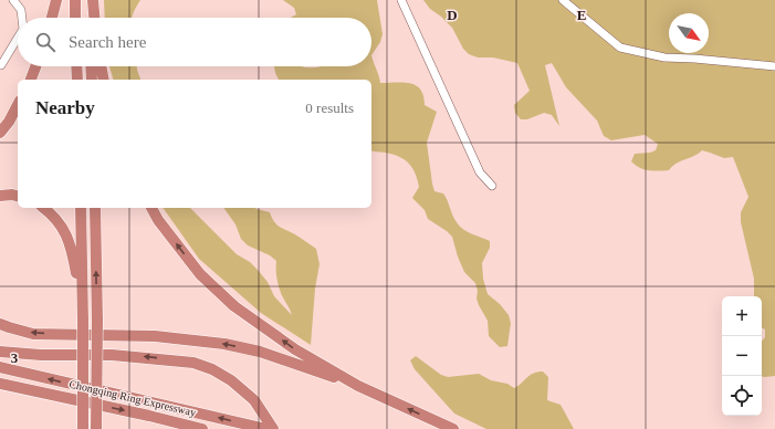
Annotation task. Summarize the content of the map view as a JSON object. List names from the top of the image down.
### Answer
{
  "streets": {
    "highway": ["Chongqing Ring Expressway"]
  },
  "north": "bottom right",
  "page": {
    "search": "Search here",
    "heading": ["Nearby", "0 results"],
    "map_buttons": ["+", "−"]
  },
  "grid": {
    "columns": ["D", "E"],
    "rows": ["3"]
  }
}
